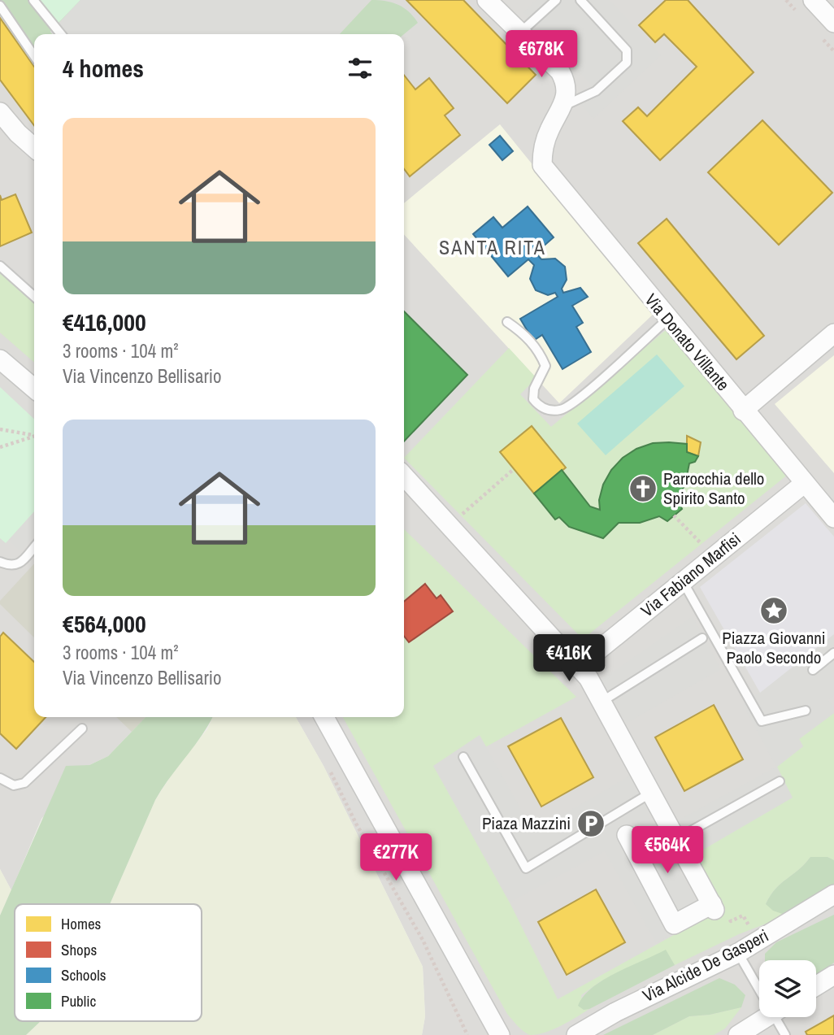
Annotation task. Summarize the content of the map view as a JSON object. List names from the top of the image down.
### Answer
{
  "streets": {
    "street": ["Via Donato Villante", "Via Fabiano Marfisi", "Via Alcide De Gasperi"]
  },
  "crossings": [
    ["Via Donato Villante", "Via Fabiano Marfisi"]
  ],
  "districts": ["SANTA RITA"],
  "places": {
    "church": ["Parrocchia dello Spirito Santo"],
    "place": ["Piazza Giovanni Paolo Secondo"],
    "parking": ["Piaza Mazzini"]
  },
  "legend": [
    "Homes",
    "Shops",
    "Schools",
    "Public"
  ],
  "page": {
    "price": [
      "€678K",
      "€416K",
      "€564K",
      "€277K"
    ],
    "heading": "4 homes",
    "list": [
      {
        "name": "€416,000",
        "note": "3 rooms · 104 m² · Via Vincenzo Bellisario"
      },
      {
        "name": "€564,000",
        "note": "3 rooms · 104 m² · Via Vincenzo Bellisario"
      }
    ]
  }
}
